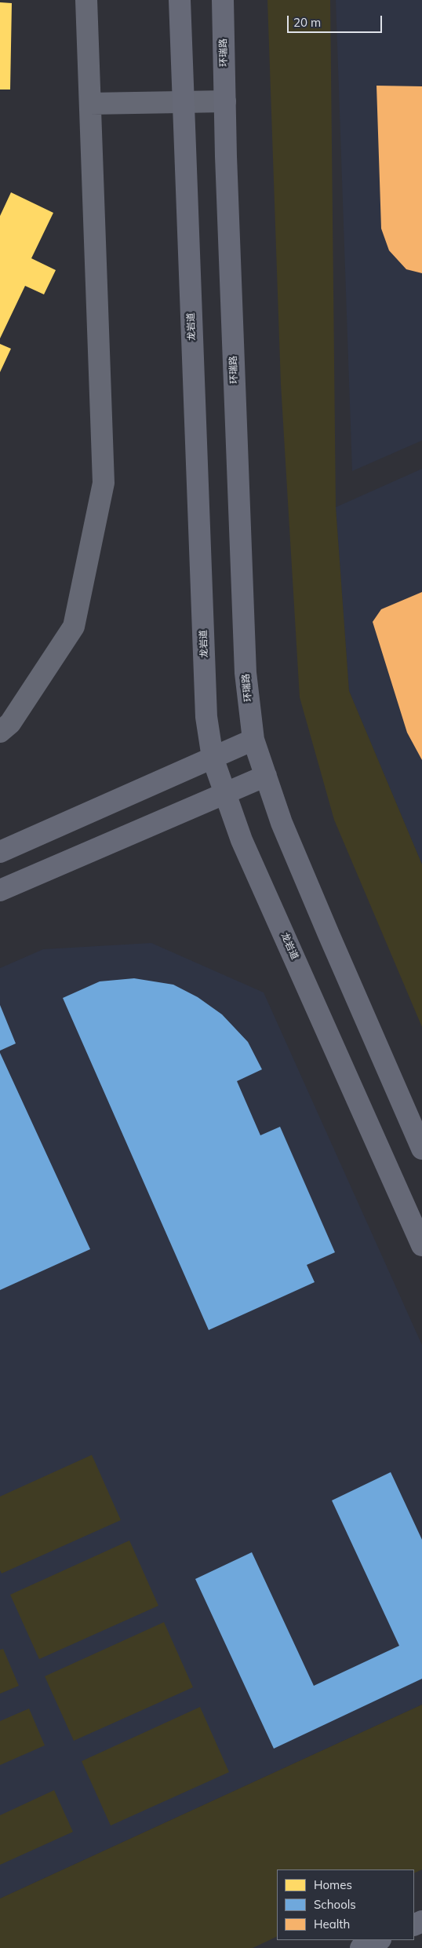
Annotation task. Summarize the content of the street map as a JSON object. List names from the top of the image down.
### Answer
{
  "streets": {
    "main road": ["环瑞路", "龙岩道"]
  },
  "legend": ["Homes", "Schools", "Health"],
  "scale_bar": "20 m"
}
